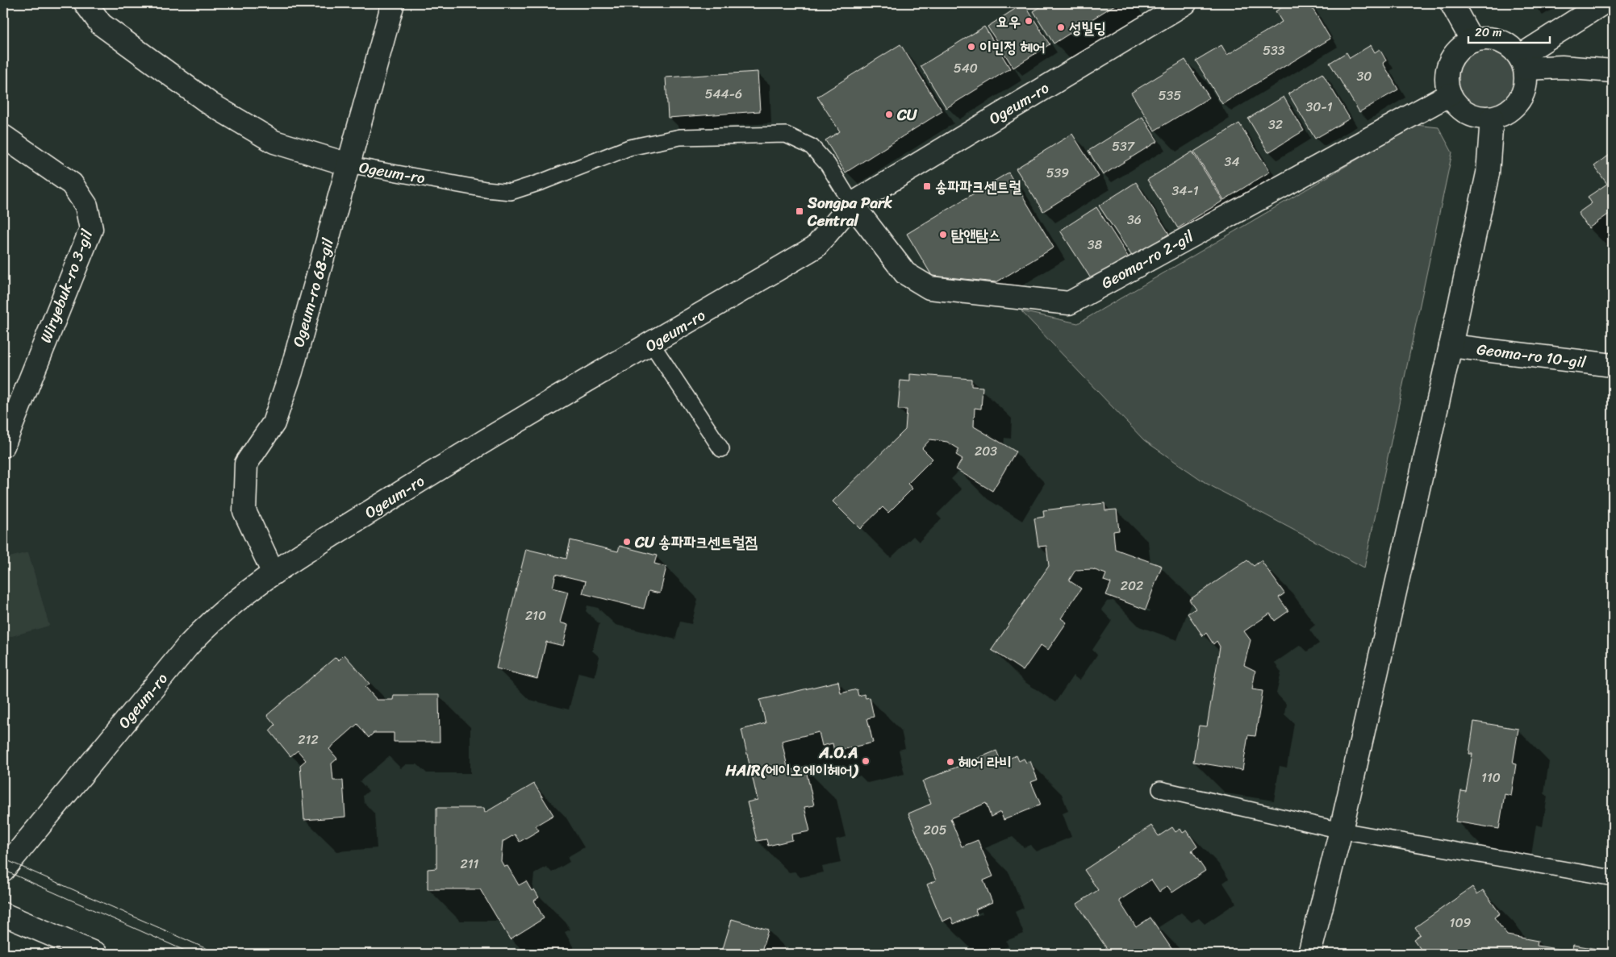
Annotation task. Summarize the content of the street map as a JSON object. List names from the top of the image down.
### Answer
{
  "streets": {
    "street": [
      "Ogeum-ro",
      "Geoma-ro 2-gil",
      "Wiryebuk-ro 3-gil",
      "Ogeum-ro 68-gil",
      "Geoma-ro 10-gil"
    ]
  },
  "crossings": [
    ["Ogeum-ro", "Geoma-ro 2-gil"],
    ["Ogeum-ro", "Ogeum-ro 68-gil"]
  ],
  "places": {
    "other": [
      "요우",
      "성빌딩",
      "이민정 헤어",
      "CU",
      "탐앤탐스",
      "CU 송파파크센트럴점",
      "A.O.A HAIR(에이오에이헤어)",
      "헤어 라비"
    ],
    "transit": ["송파파크센트럴", "Songpa Park Central"]
  },
  "house_numbers": [
    "533",
    "540",
    "30",
    "544-6",
    "535",
    "30-1",
    "32",
    "537",
    "34",
    "539",
    "34-1",
    "36",
    "38",
    "203",
    "202",
    "210",
    "212",
    "110",
    "205",
    "211",
    "109"
  ],
  "scale_bar": "20 m"
}
